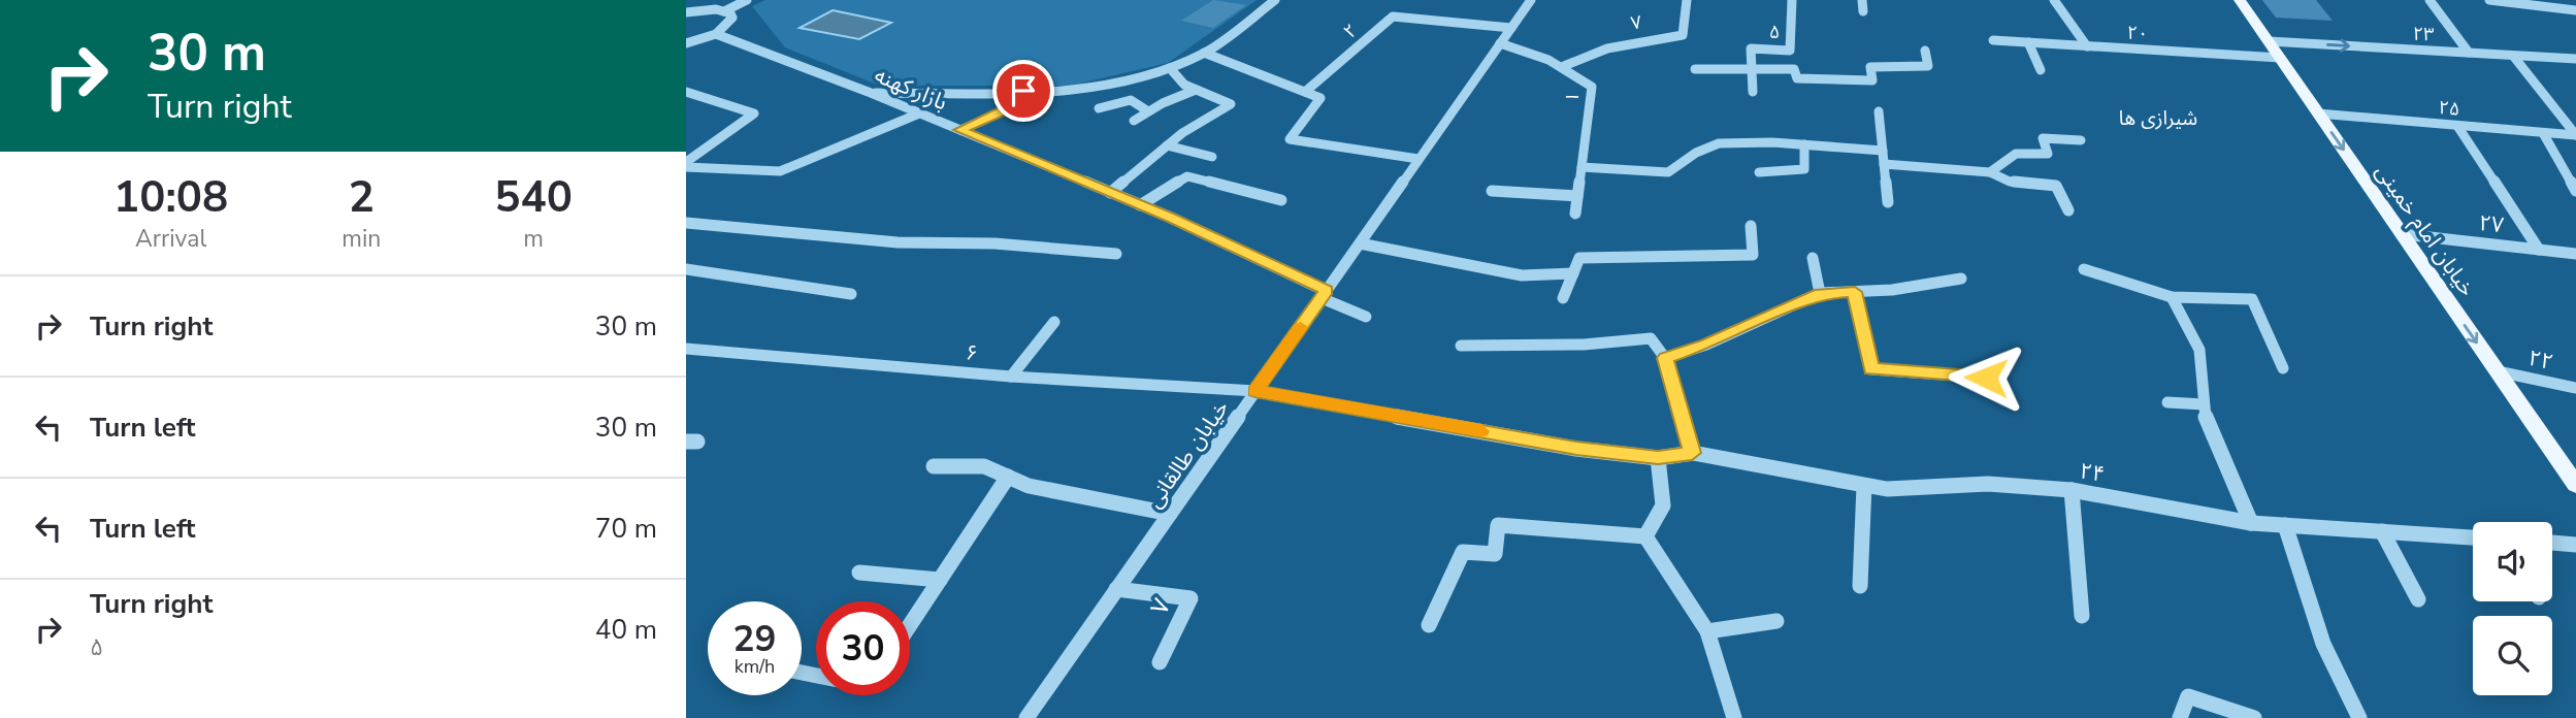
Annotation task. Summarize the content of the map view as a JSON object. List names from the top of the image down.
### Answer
{
  "streets": {
    "main road": ["خیابان امام خمینی"],
    "street": [
      "۷",
      "۲",
      "۵",
      "۲۰",
      "۲۳",
      "بازار کهنه",
      "۱",
      "۲۵",
      "۲۷",
      "۶",
      "۲۲",
      "خیابان طالقانی",
      "۲۴"
    ]
  },
  "crossings": [
    ["۷", "۱"],
    ["۷", "خیابان طالقانی"],
    ["۲", "خیابان طالقانی"],
    ["۲۰", "خیابان امام خمینی"],
    ["۲۳", "خیابان امام خمینی"],
    ["بازار کهنه", "خیابان طالقانی"],
    ["۱", "خیابان طالقانی"],
    ["۲۵", "خیابان امام خمینی"],
    ["۲۷", "خیابان امام خمینی"],
    ["خیابان امام خمینی", "۲۲"],
    ["۶", "خیابان طالقانی"]
  ],
  "one_way": ["۲۳", "خیابان امام خمینی"],
  "districts": ["شیرازی ها"],
  "page": {
    "turn": ["30 m", "Turn right"],
    "eta": [
      "10:08",
      "Arrival",
      "2",
      "min",
      "540",
      "m"
    ],
    "list": [
      {
        "name": "Turn right",
        "value": "30 m"
      },
      {
        "name": "Turn left",
        "value": "30 m"
      },
      {
        "name": "Turn left",
        "value": "70 m"
      },
      {
        "name": "Turn right",
        "note": "۵",
        "value": "40 m"
      }
    ],
    "speed": "29 km/h",
    "limit": "30"
  }
}
